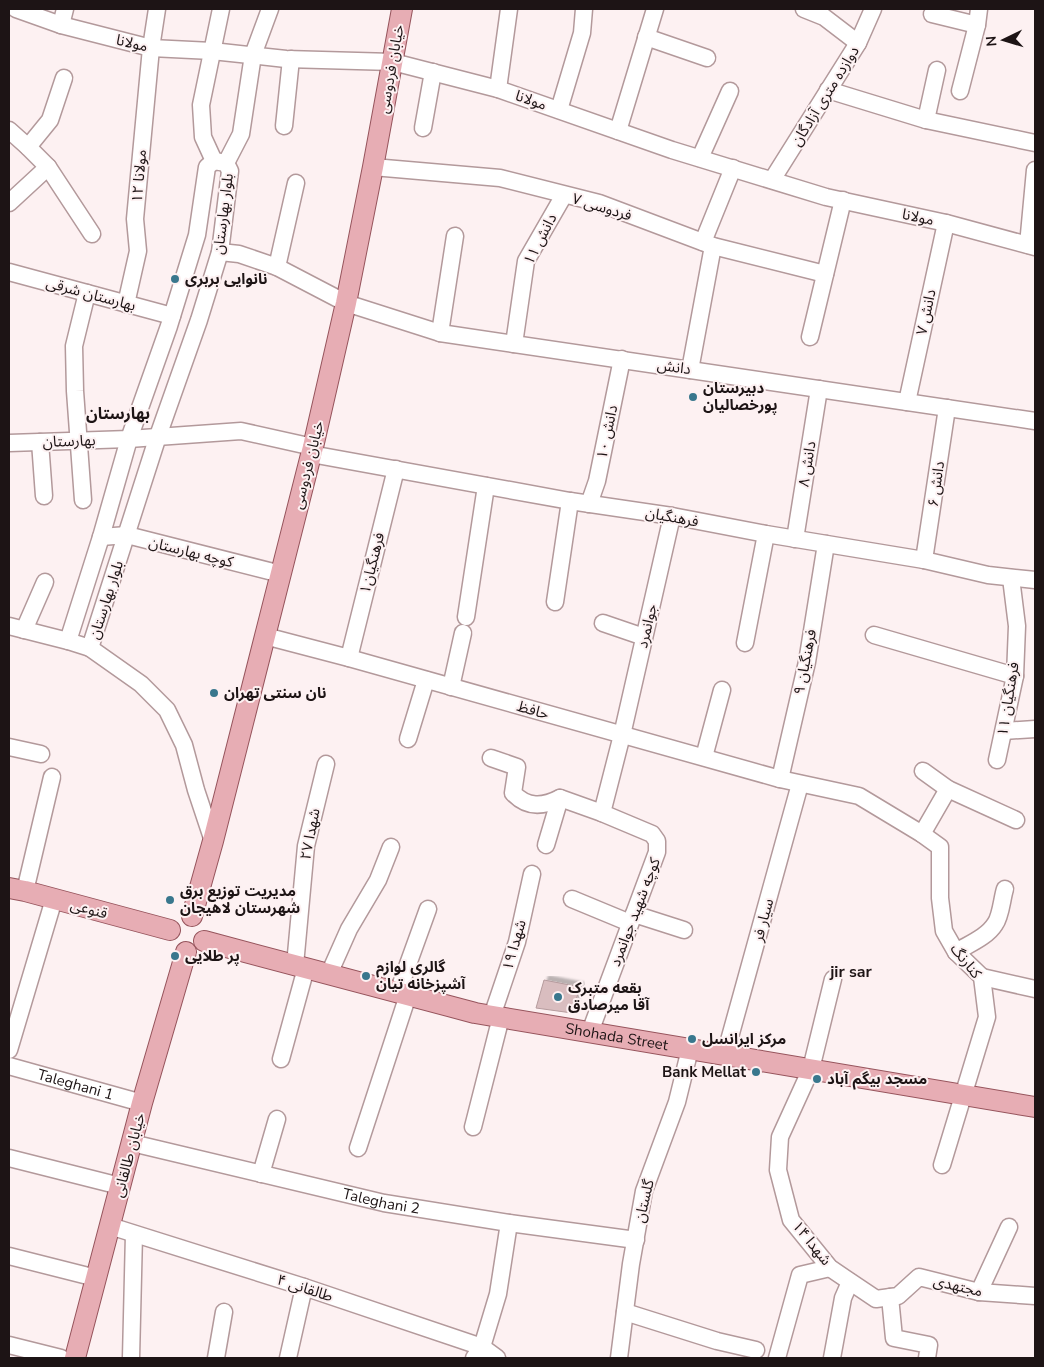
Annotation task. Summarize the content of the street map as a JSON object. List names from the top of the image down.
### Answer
{
  "streets": {
    "main road": [
      "خیابان فردوسی",
      "قنوعی",
      "Shohada Street",
      "خیابان طالقانی"
    ],
    "street": [
      "مولانا",
      "دوازده متری آزادگان",
      "مولانا ۱۲",
      "فردوسی ۷",
      "بلوار بهارستان",
      "دانش ۱۱",
      "بهارستان شرقی",
      "دانش ۷",
      "دانش",
      "دانش ۱۰",
      "بهارستان",
      "دانش ۸",
      "دانش ۶",
      "فرهنگیان",
      "کوچه بهارستان",
      "فرهنگیان۱",
      "جوانمرد",
      "فرهنگیان ۹",
      "فرهنگیان ۱۱",
      "حافظ",
      "۲۷ شهدا",
      "کوچه شهید جوانمرد",
      "سیار فر",
      "شهدا ۱۹",
      "کنارنگ",
      "Taleghani 1",
      "Taleghani 2",
      "گلستان",
      "شهدا ۱۴",
      "مجتهدی",
      "طالقانی ۴"
    ]
  },
  "crossings": [
    ["مولانا", "خیابان فردوسی"],
    ["مولانا", "دوازده متری آزادگان"],
    ["مولانا", "مولانا ۱۲"],
    ["مولانا", "دانش ۷"],
    ["خیابان فردوسی", "فردوسی ۷"],
    ["خیابان فردوسی", "دانش"],
    ["خیابان فردوسی", "فرهنگیان"],
    ["خیابان فردوسی", "کوچه بهارستان"],
    ["خیابان فردوسی", "حافظ"],
    ["خیابان فردوسی", "قنوعی"],
    ["خیابان فردوسی", "Shohada Street"],
    ["خیابان فردوسی", "خیابان طالقانی"],
    ["مولانا ۱۲", "بهارستان شرقی"],
    ["فردوسی ۷", "دانش ۱۱"],
    ["بلوار بهارستان", "بهارستان شرقی"],
    ["بلوار بهارستان", "دانش"],
    ["بلوار بهارستان", "بهارستان"],
    ["بلوار بهارستان", "فرهنگیان"],
    ["بلوار بهارستان", "کوچه بهارستان"],
    ["دانش ۱۱", "دانش"],
    ["دانش ۷", "دانش"],
    ["دانش", "دانش ۱۰"],
    ["دانش", "دانش ۸"],
    ["دانش", "دانش ۶"],
    ["دانش ۱۰", "فرهنگیان"],
    ["بهارستان", "فرهنگیان"],
    ["دانش ۸", "فرهنگیان"],
    ["دانش ۶", "فرهنگیان"],
    ["فرهنگیان", "فرهنگیان۱"],
    ["فرهنگیان", "جوانمرد"],
    ["فرهنگیان", "فرهنگیان ۹"],
    ["فرهنگیان", "فرهنگیان ۱۱"],
    ["فرهنگیان۱", "حافظ"],
    ["جوانمرد", "حافظ"],
    ["فرهنگیان ۹", "حافظ"],
    ["حافظ", "سیار فر"],
    ["حافظ", "کنارنگ"],
    ["۲۷ شهدا", "Shohada Street"],
    ["قنوعی", "Shohada Street"],
    ["قنوعی", "خیابان طالقانی"],
    ["کوچه شهید جوانمرد", "Shohada Street"],
    ["سیار فر", "Shohada Street"],
    ["شهدا ۱۹", "Shohada Street"],
    ["کنارنگ", "Shohada Street"],
    ["Shohada Street", "خیابان طالقانی"],
    ["Shohada Street", "گلستان"],
    ["Shohada Street", "شهدا ۱۴"],
    ["Taleghani 1", "خیابان طالقانی"],
    ["خیابان طالقانی", "Taleghani 2"],
    ["خیابان طالقانی", "طالقانی ۴"],
    ["Taleghani 2", "گلستان"],
    ["شهدا ۱۴", "مجتهدی"]
  ],
  "districts": ["بهارستان", "jir sar"],
  "places": [
    "نانوایی بربری",
    "دبیرستان پورخصالیان",
    "نان سنتی تهران",
    "مدیریت توزیع برق شهرستان لاهیجان",
    "پر طلایی",
    "گالری لوازم آشپزخانه تیان",
    "بقعه متبرک آقا میرصادق",
    "مرکز ایرانسل",
    "Bank Mellat",
    "مسجد بیگم آباد"
  ],
  "north": "left"
}
